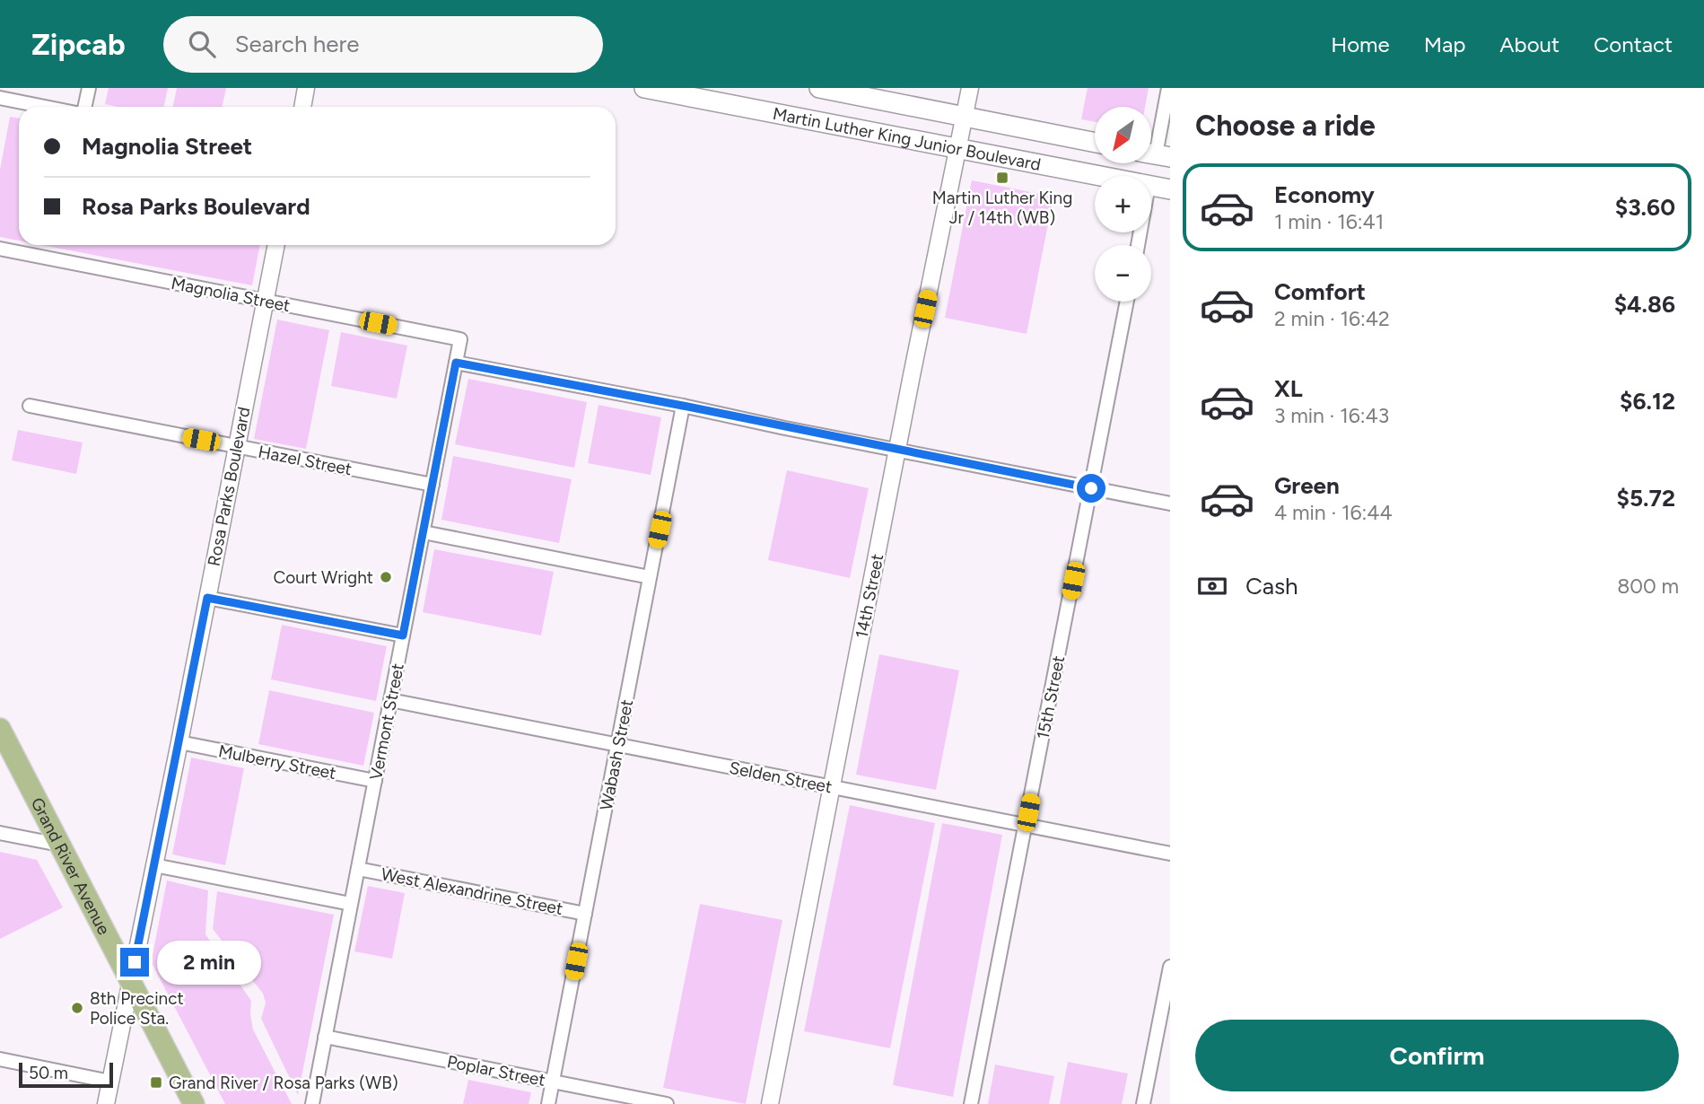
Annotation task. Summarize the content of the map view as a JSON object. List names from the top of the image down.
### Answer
{
  "streets": {
    "main road": ["Martin Luther King Junior Boulevard", "Grand River Avenue"],
    "street": [
      "Magnolia Street",
      "Hazel Street",
      "Rosa Parks Boulevard",
      "14th Street",
      "15th Street",
      "Vermont Street",
      "Wabash Street",
      "Mulberry Street",
      "Selden Street",
      "West Alexandrine Street",
      "Poplar Street"
    ]
  },
  "crossings": [
    ["Martin Luther King Junior Boulevard", "14th Street"],
    ["Magnolia Street", "Rosa Parks Boulevard"],
    ["Magnolia Street", "Vermont Street"],
    ["Hazel Street", "Rosa Parks Boulevard"],
    ["Hazel Street", "Vermont Street"],
    ["Rosa Parks Boulevard", "Mulberry Street"],
    ["Rosa Parks Boulevard", "Grand River Avenue"],
    ["14th Street", "Selden Street"],
    ["15th Street", "Selden Street"],
    ["Vermont Street", "Mulberry Street"],
    ["Vermont Street", "Selden Street"],
    ["Vermont Street", "West Alexandrine Street"],
    ["Vermont Street", "Poplar Street"],
    ["Wabash Street", "Selden Street"],
    ["Wabash Street", "West Alexandrine Street"],
    ["Wabash Street", "Poplar Street"]
  ],
  "places": {
    "transit": ["Martin Luther King Jr / 14th (WB)", "Grand River / Rosa Parks (WB)"],
    "other": ["Court Wright", "8th Precinct Police Sta."]
  },
  "scale_bar": "50 m",
  "north": "bottom left",
  "page": {
    "header": "Zipcab",
    "search": "Search here",
    "nav": [
      "Home",
      "Map",
      "About",
      "Contact"
    ],
    "heading": "Choose a ride",
    "map_buttons": ["+", "−"],
    "banner": ["Magnolia Street", "Rosa Parks Boulevard"],
    "list": [
      {
        "name": "Economy",
        "note": "1 min · 16:41",
        "value": "$3.60"
      },
      {
        "name": "Comfort",
        "note": "2 min · 16:42",
        "value": "$4.86"
      },
      {
        "name": "XL",
        "note": "3 min · 16:43",
        "value": "$6.12"
      },
      {
        "name": "Green",
        "note": "4 min · 16:44",
        "value": "$5.72"
      }
    ],
    "pay": ["Cash", "800 m"],
    "bubble": "2 min",
    "buttons": "Confirm",
    "scale": "50 m"
  }
}
